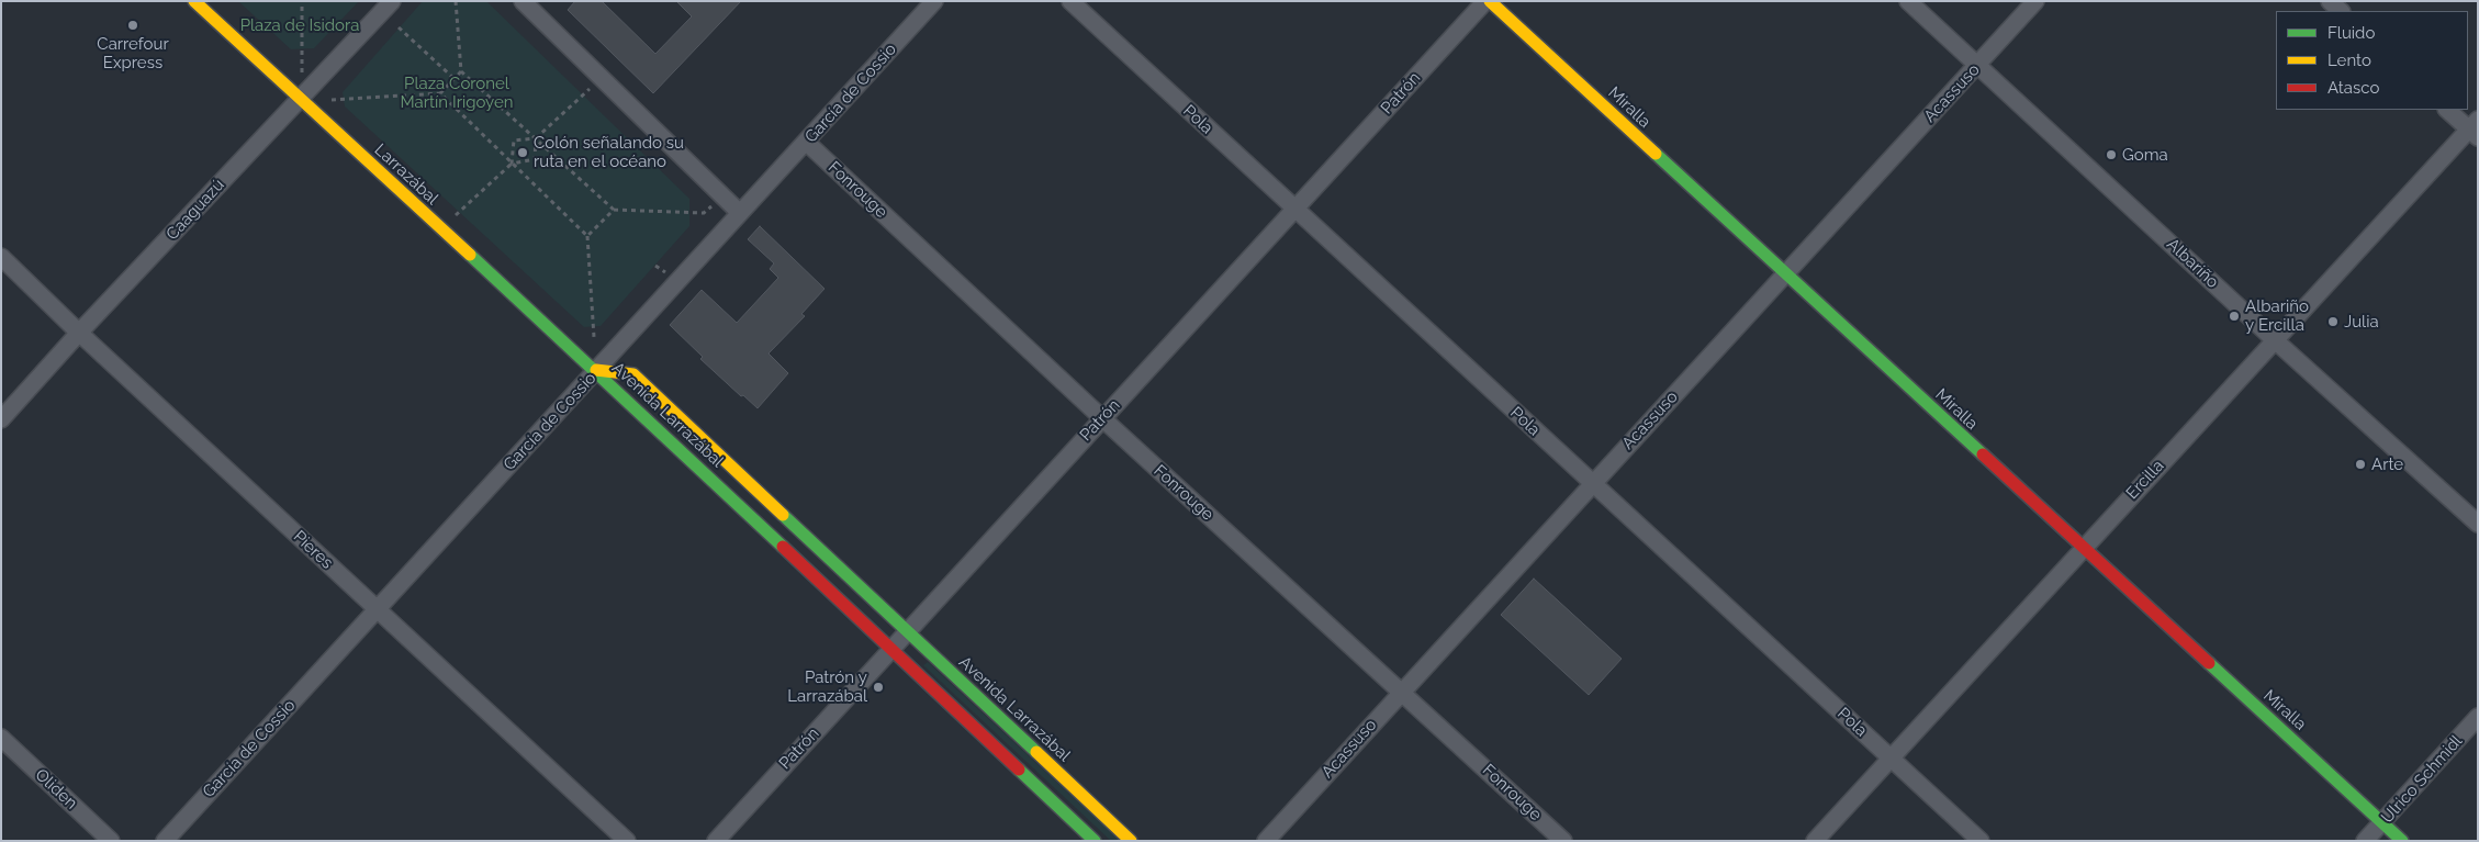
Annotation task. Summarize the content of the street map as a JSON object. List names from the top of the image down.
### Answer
{
  "streets": {
    "street": [
      "García de Cossio",
      "Patrón",
      "Acassuso",
      "Miralla",
      "Pola",
      "Larrazábal",
      "Fonrouge",
      "Caaguazú",
      "Albariño",
      "Avenida Larrazábal",
      "Ercilla",
      "Pieres",
      "Ulrico Schmidl",
      "Oliden"
    ]
  },
  "crossings": [
    ["García de Cossio", "Larrazábal"],
    ["García de Cossio", "Fonrouge"],
    ["García de Cossio", "Avenida Larrazábal"],
    ["García de Cossio", "Pieres"],
    ["Patrón", "Pola"],
    ["Patrón", "Fonrouge"],
    ["Patrón", "Avenida Larrazábal"],
    ["Acassuso", "Miralla"],
    ["Acassuso", "Pola"],
    ["Acassuso", "Fonrouge"],
    ["Acassuso", "Albariño"],
    ["Miralla", "Ercilla"],
    ["Miralla", "Ulrico Schmidl"],
    ["Pola", "Ercilla"],
    ["Larrazábal", "Caaguazú"],
    ["Larrazábal", "Avenida Larrazábal"],
    ["Caaguazú", "Pieres"],
    ["Albariño", "Ercilla"]
  ],
  "parks": ["Plaza de Isidora", "Plaza Coronel Martín Irigoyen"],
  "places": [
    "Carrefour Express",
    "Colón señalando su ruta en el océano",
    "Goma",
    "Albariño y Ercilla",
    "Julia",
    "Arte",
    "Patrón y Larrazábal"
  ],
  "legend": ["Fluido", "Lento", "Atasco"]
}
